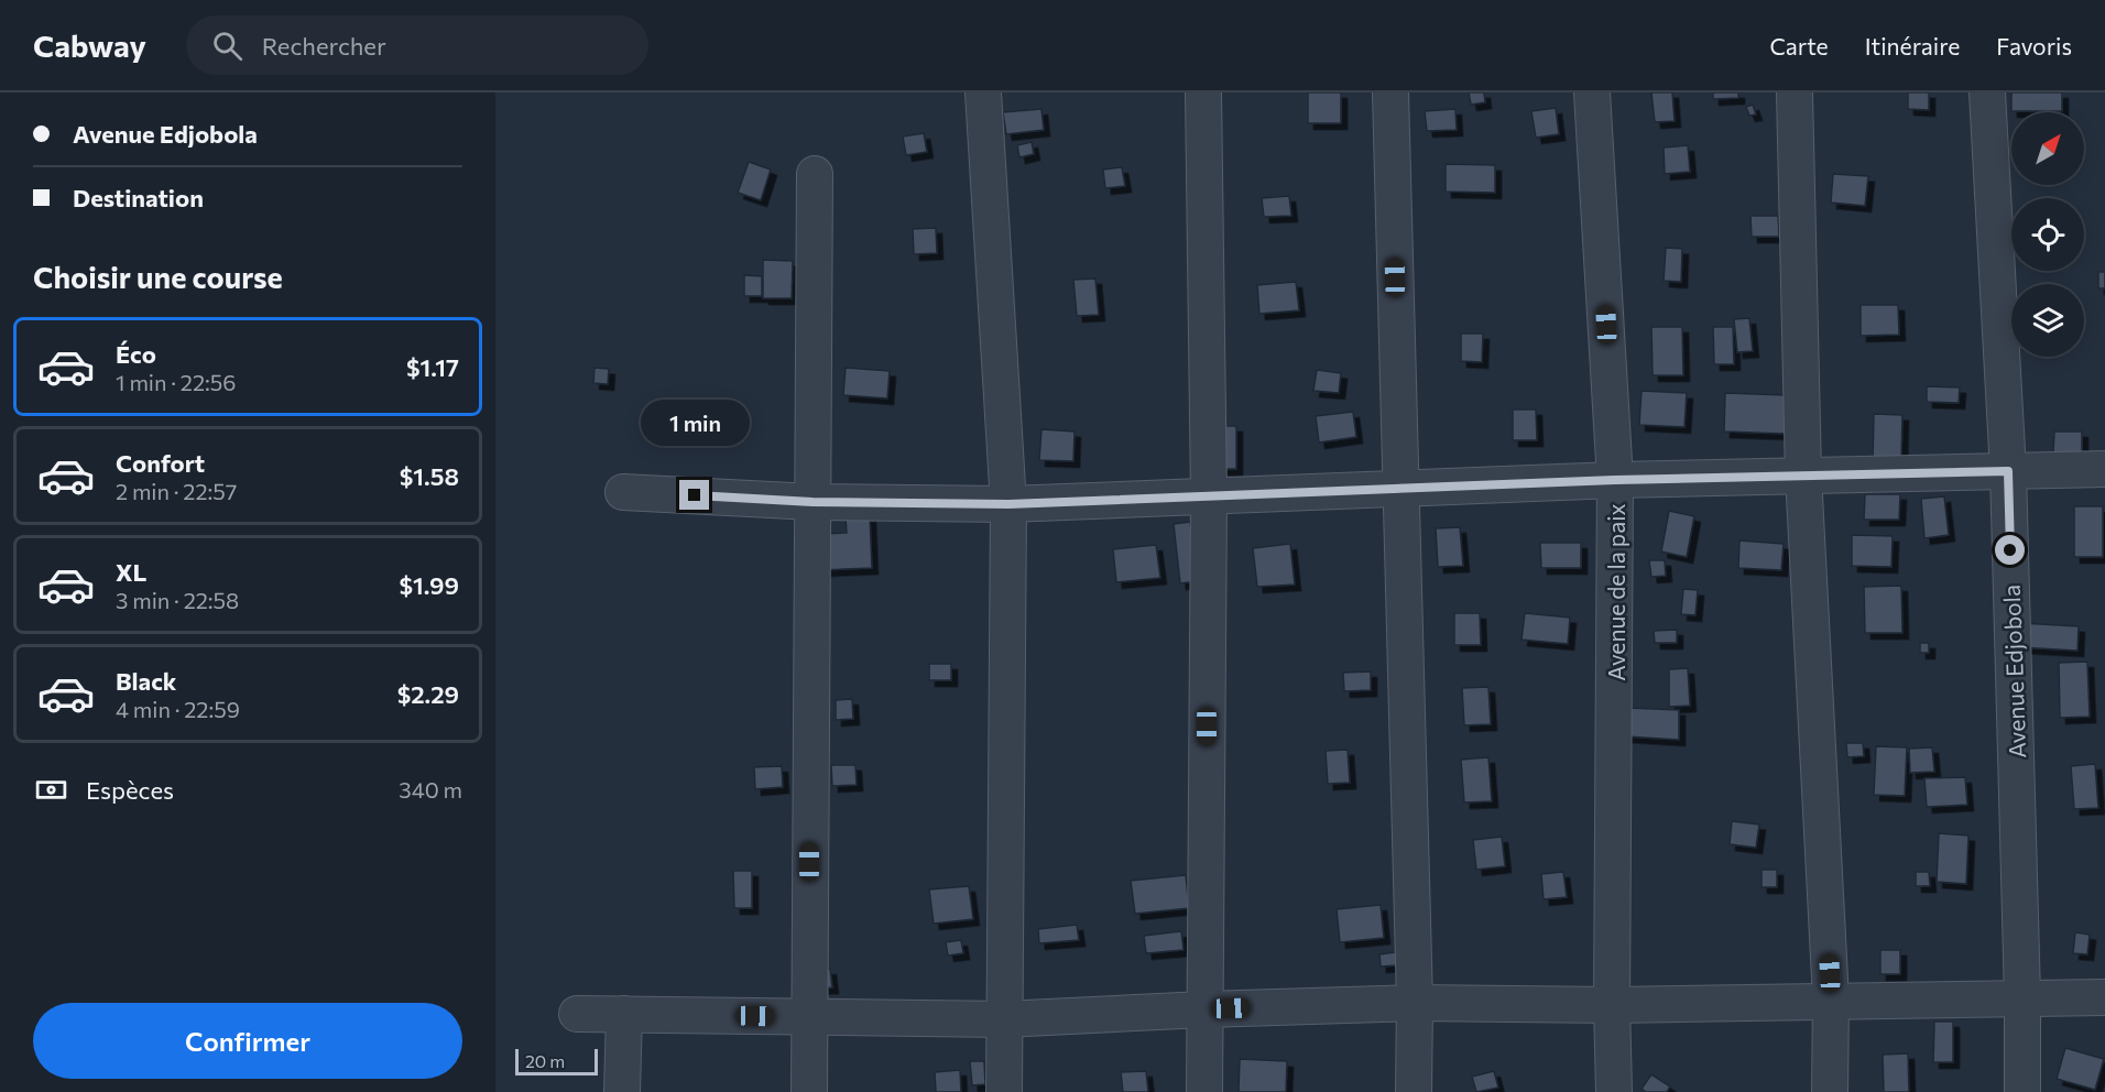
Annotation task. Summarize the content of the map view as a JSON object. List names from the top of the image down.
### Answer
{
  "streets": {
    "street": ["Avenue de la paix", "Avenue Edjobola"]
  },
  "scale_bar": "20 m",
  "north": "top right",
  "page": {
    "header": "Cabway",
    "search": "Rechercher",
    "nav": ["Carte", "Itinéraire", "Favoris"],
    "banner": ["Avenue Edjobola", "Destination"],
    "heading": "Choisir une course",
    "list": [
      {
        "name": "Éco",
        "note": "1 min · 22:56",
        "value": "$1.17"
      },
      {
        "name": "Confort",
        "note": "2 min · 22:57",
        "value": "$1.58"
      },
      {
        "name": "XL",
        "note": "3 min · 22:58",
        "value": "$1.99"
      },
      {
        "name": "Black",
        "note": "4 min · 22:59",
        "value": "$2.29"
      }
    ],
    "bubble": "1 min",
    "pay": ["Espèces", "340 m"],
    "buttons": "Confirmer",
    "scale": "20 m"
  }
}
